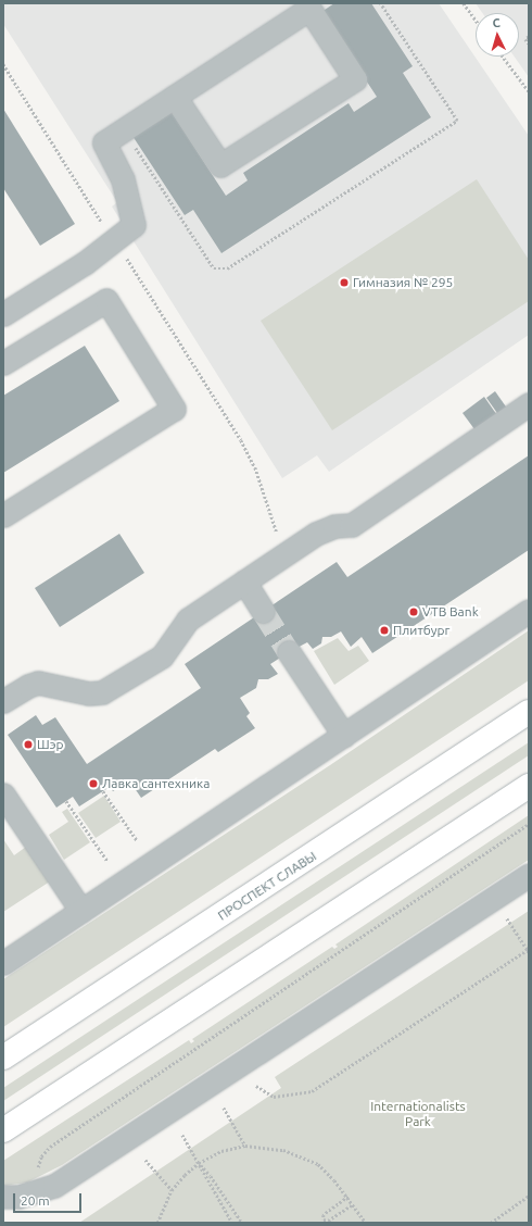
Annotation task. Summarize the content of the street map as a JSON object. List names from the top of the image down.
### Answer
{
  "streets": {
    "main road": ["ПРОСПЕКТ СЛАВЫ"]
  },
  "parks": ["Internationalists Park"],
  "places": [
    "Гимназия № 295",
    "VTB Bank",
    "Плитбург",
    "Шэр",
    "Лавка сантехника"
  ],
  "scale_bar": "20 m",
  "north": "top"
}
